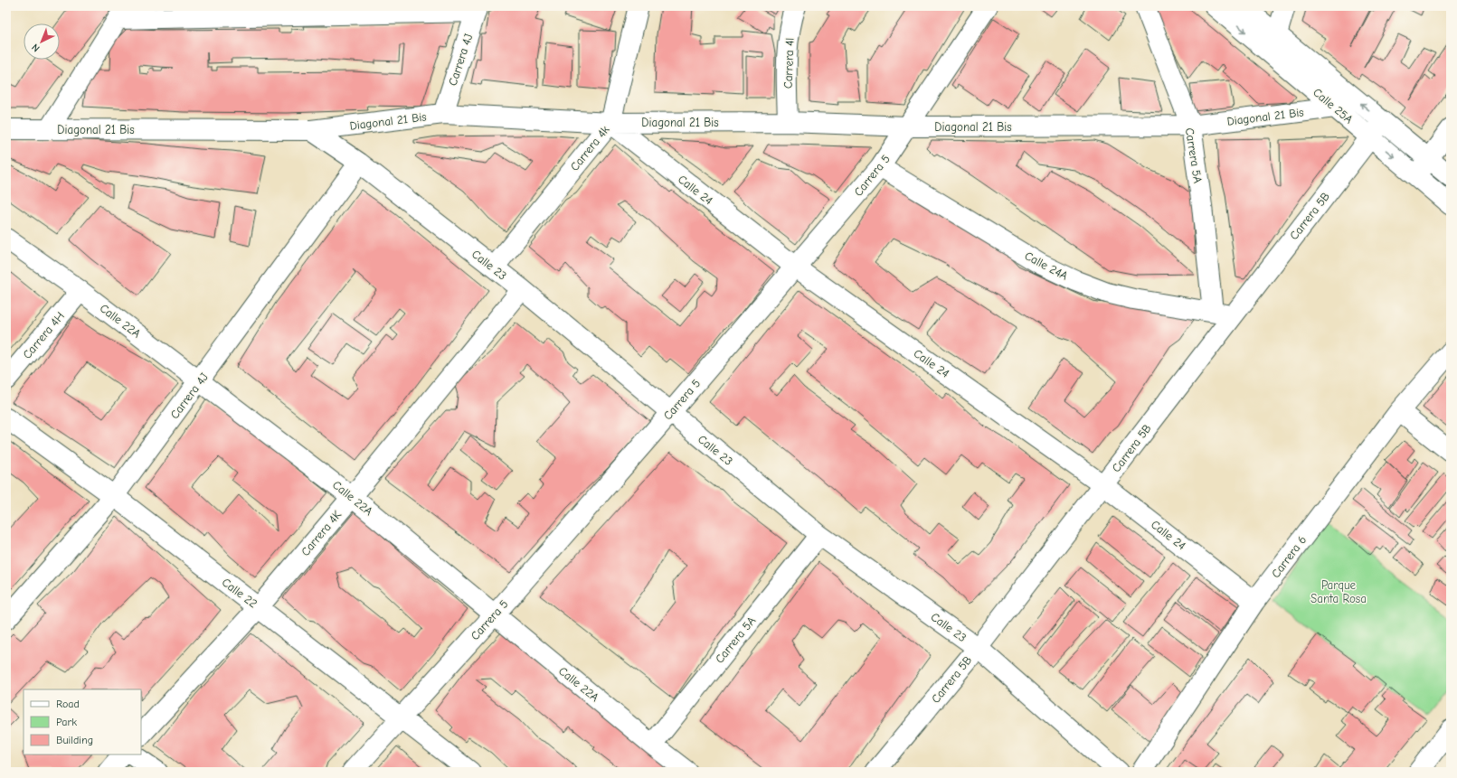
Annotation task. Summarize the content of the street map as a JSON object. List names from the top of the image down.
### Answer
{
  "streets": {
    "street": [
      "Carrera 4J",
      "Carrera 4l",
      "Calle 25A",
      "Diagonal 21 Bis",
      "Carrera 4k",
      "Carrera 5A",
      "Carrera 5",
      "Calle 24",
      "Carrera 5B",
      "Calle 23",
      "Calle 24A",
      "Calle 22A",
      "Carrera 4H",
      "Carrera 4K",
      "Carrera 6",
      "Calle 22"
    ]
  },
  "crossings": [
    ["Carrera 4J", "Diagonal 21 Bis"],
    ["Carrera 4J", "Calle 23"],
    ["Carrera 4J", "Calle 22A"],
    ["Carrera 4J", "Calle 22"],
    ["Carrera 4l", "Diagonal 21 Bis"],
    ["Calle 25A", "Diagonal 21 Bis"],
    ["Calle 25A", "Carrera 5B"],
    ["Diagonal 21 Bis", "Carrera 4k"],
    ["Diagonal 21 Bis", "Carrera 5A"],
    ["Diagonal 21 Bis", "Carrera 5"],
    ["Diagonal 21 Bis", "Calle 24"],
    ["Diagonal 21 Bis", "Calle 23"],
    ["Carrera 4k", "Calle 24"],
    ["Carrera 4k", "Calle 23"],
    ["Carrera 5A", "Calle 23"],
    ["Carrera 5A", "Calle 24A"],
    ["Carrera 5A", "Calle 22A"],
    ["Carrera 5", "Calle 24"],
    ["Carrera 5", "Calle 23"],
    ["Carrera 5", "Calle 24A"],
    ["Carrera 5", "Calle 22A"],
    ["Carrera 5", "Calle 22"],
    ["Calle 24", "Carrera 5B"],
    ["Calle 24", "Carrera 6"],
    ["Carrera 5B", "Calle 23"],
    ["Carrera 5B", "Calle 24A"],
    ["Calle 23", "Carrera 4K"],
    ["Calle 22A", "Carrera 4H"],
    ["Calle 22A", "Carrera 4K"],
    ["Carrera 4K", "Calle 22"]
  ],
  "parks": ["Parque Santa Rosa"],
  "legend": ["Road", "Park", "Building"],
  "north": "bottom left"
}
